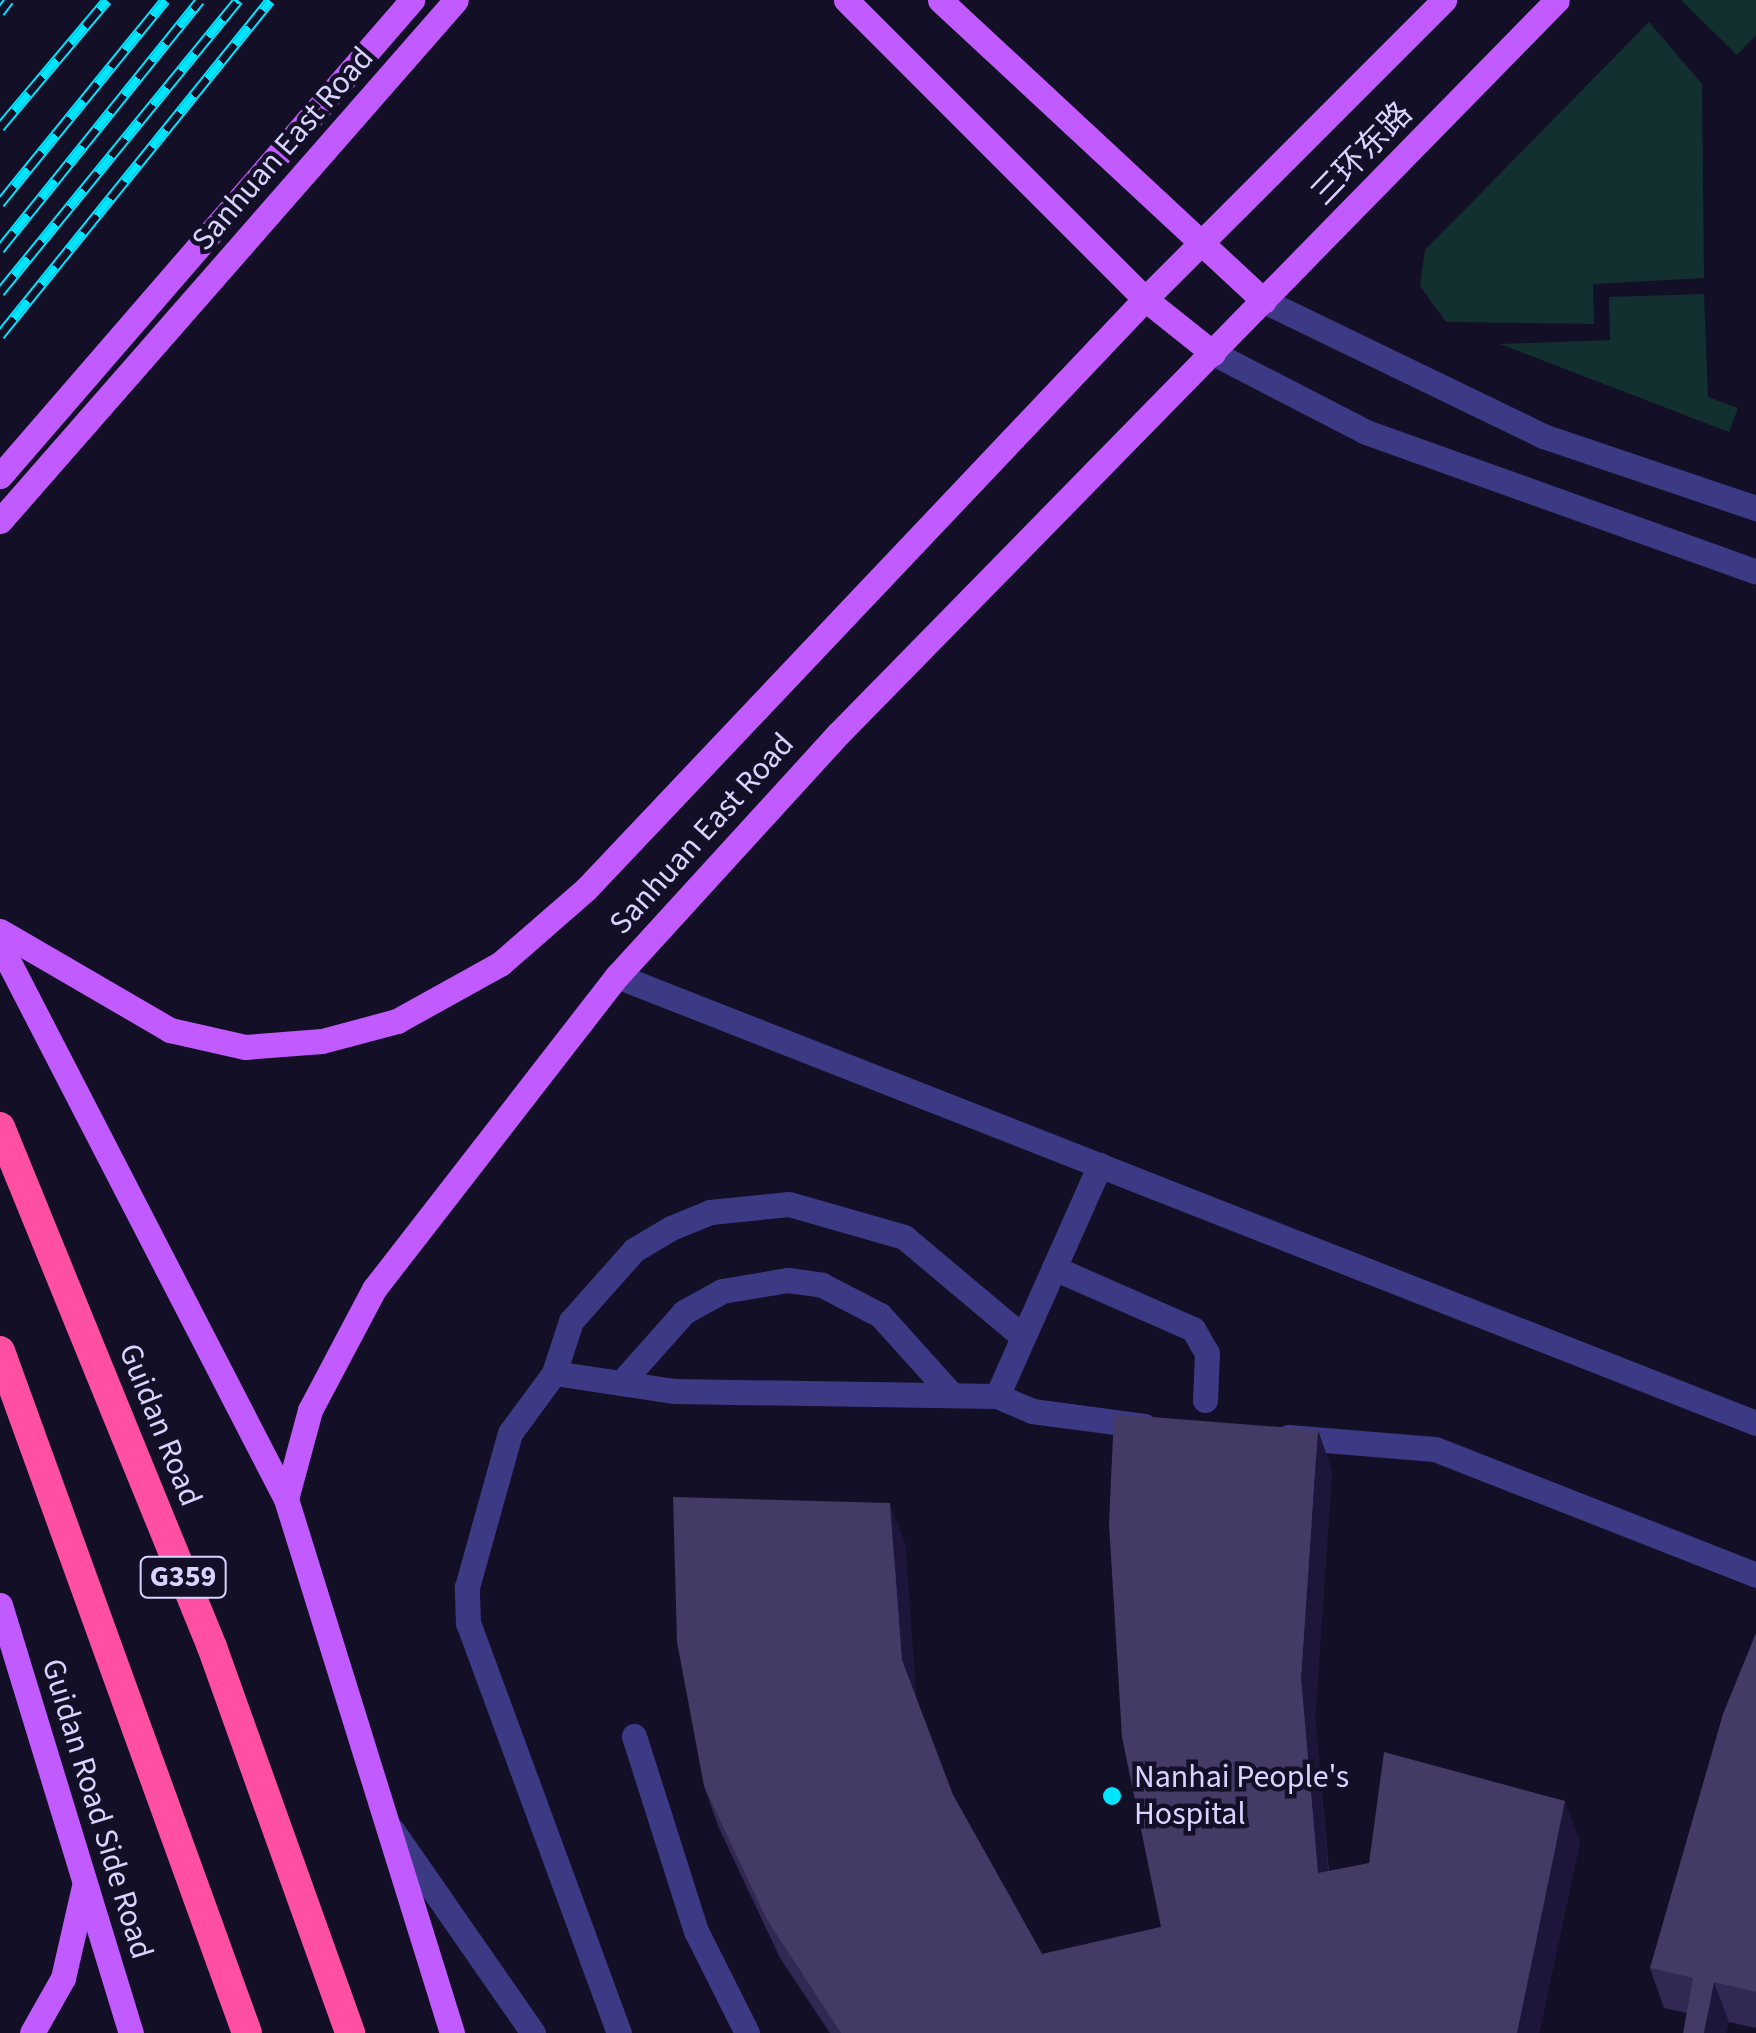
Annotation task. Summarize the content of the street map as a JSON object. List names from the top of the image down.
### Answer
{
  "streets": {
    "highway": ["Guidan Road", "G359"],
    "main road": ["Sanhuan East Road", "三环东路", "Guidan Road Side Road"]
  },
  "crossings": [
    ["Sanhuan East Road", "三环东路"]
  ],
  "places": ["Nanhai People's Hospital"]
}
